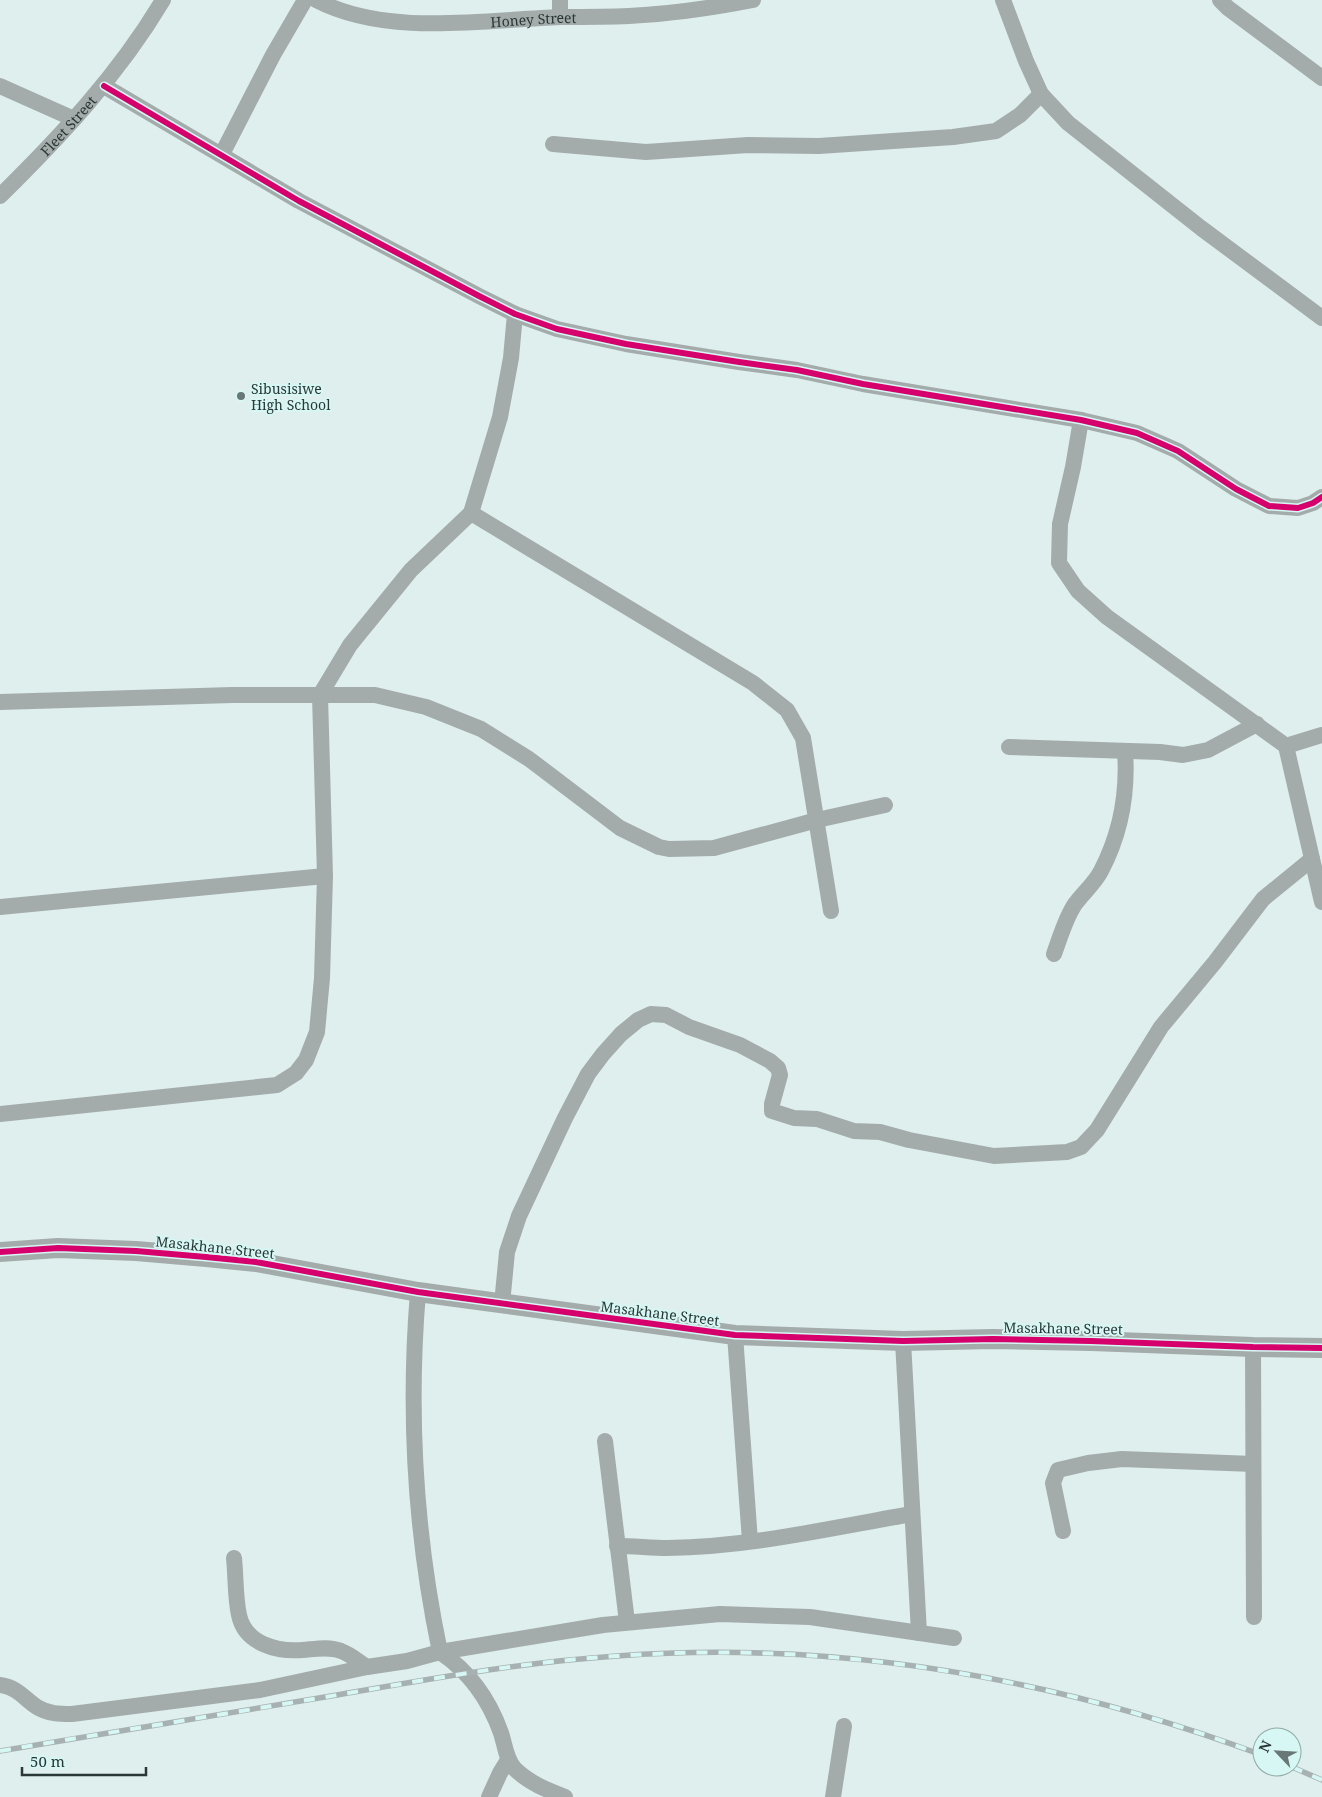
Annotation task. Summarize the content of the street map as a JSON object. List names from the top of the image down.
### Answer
{
  "streets": {
    "street": ["Honey Street", "Fleet Street", "Masakhane Street"]
  },
  "places": ["Sibusisiwe High School"],
  "scale_bar": "50 m",
  "north": "top left"
}
